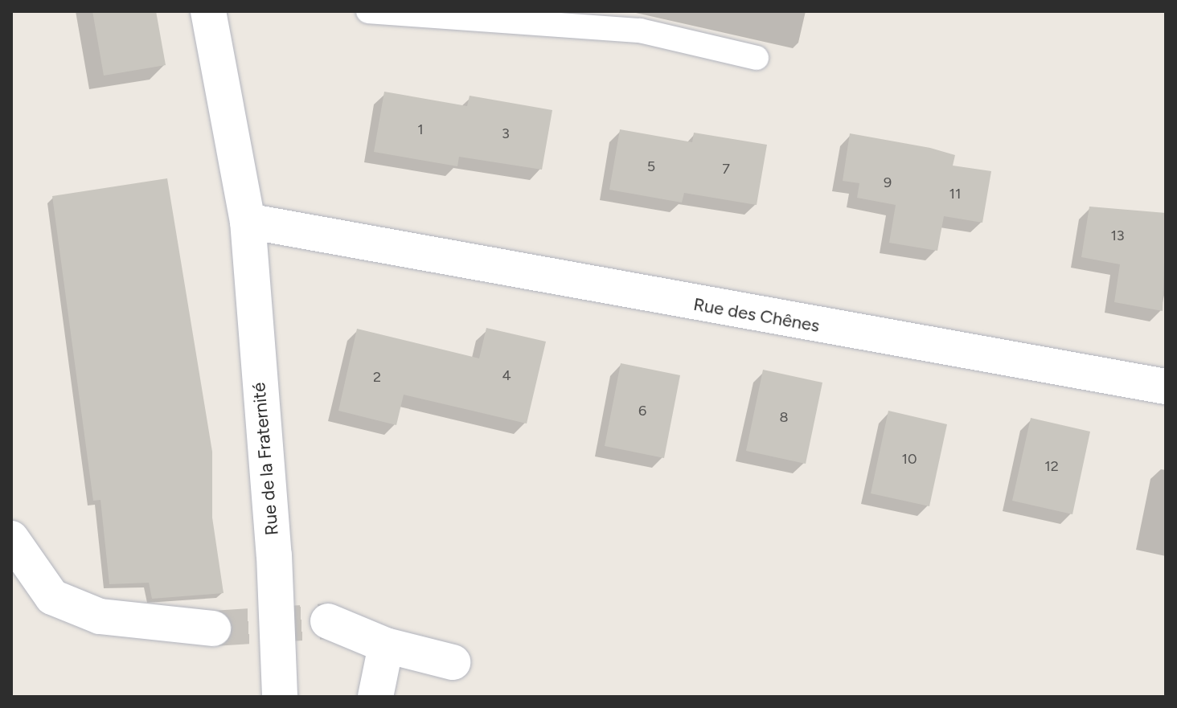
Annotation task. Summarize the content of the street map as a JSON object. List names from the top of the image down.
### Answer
{
  "streets": {
    "street": ["Rue des Chênes", "Rue de la Fraternité"]
  },
  "crossings": [
    ["Rue des Chênes", "Rue de la Fraternité"]
  ],
  "house_numbers": [
    "1",
    "3",
    "5",
    "7",
    "9",
    "11",
    "13",
    "4",
    "2",
    "6",
    "8",
    "10",
    "12"
  ]
}
